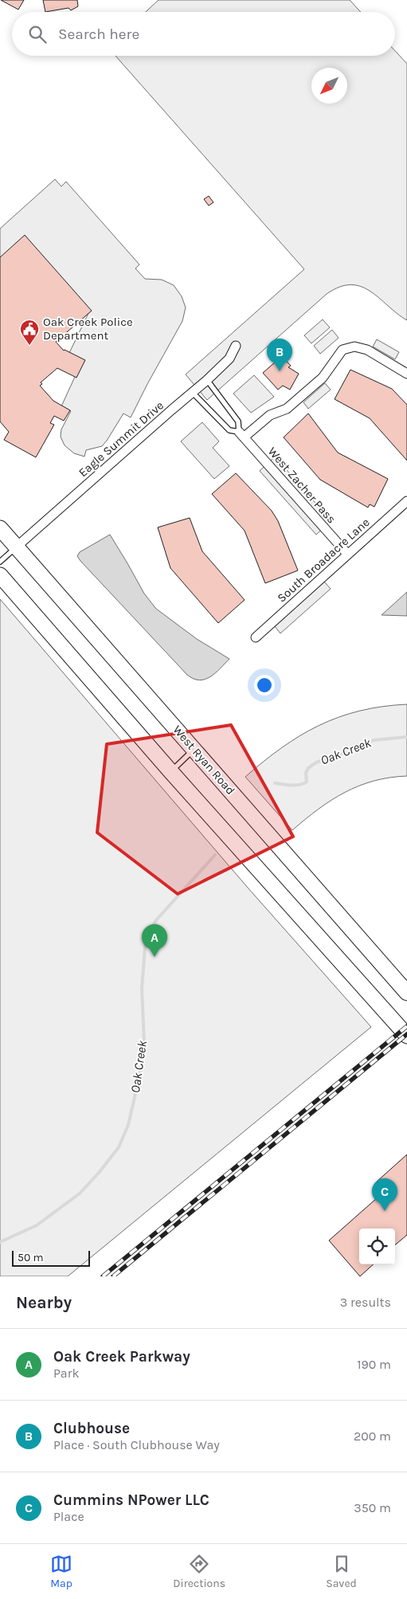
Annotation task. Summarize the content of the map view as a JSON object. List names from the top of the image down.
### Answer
{
  "streets": {
    "main road": ["West Ryan Road"],
    "street": ["Eagle Summit Drive", "West Zacher Pass", "South Broadacre Lane"]
  },
  "crossings": [
    ["Eagle Summit Drive", "West Zacher Pass"],
    ["Eagle Summit Drive", "West Ryan Road"],
    ["West Zacher Pass", "South Broadacre Lane"]
  ],
  "water": ["Oak Creek"],
  "places": {
    "public building": ["Oak Creek Police Department"]
  },
  "scale_bar": "50 m",
  "north": "bottom left",
  "page": {
    "search": "Search here",
    "pins": ["B", "A", "C"],
    "scale": "50 m",
    "heading": ["Nearby", "3 results"],
    "list": [
      {
        "mark": "A",
        "name": "Oak Creek Parkway",
        "note": "Park",
        "value": "190 m"
      },
      {
        "mark": "B",
        "name": "Clubhouse",
        "note": "Place · South Clubhouse Way",
        "value": "200 m"
      },
      {
        "mark": "C",
        "name": "Cummins NPower LLC",
        "note": "Place",
        "value": "350 m"
      }
    ],
    "nav": ["Map", "Directions", "Saved"]
  }
}
